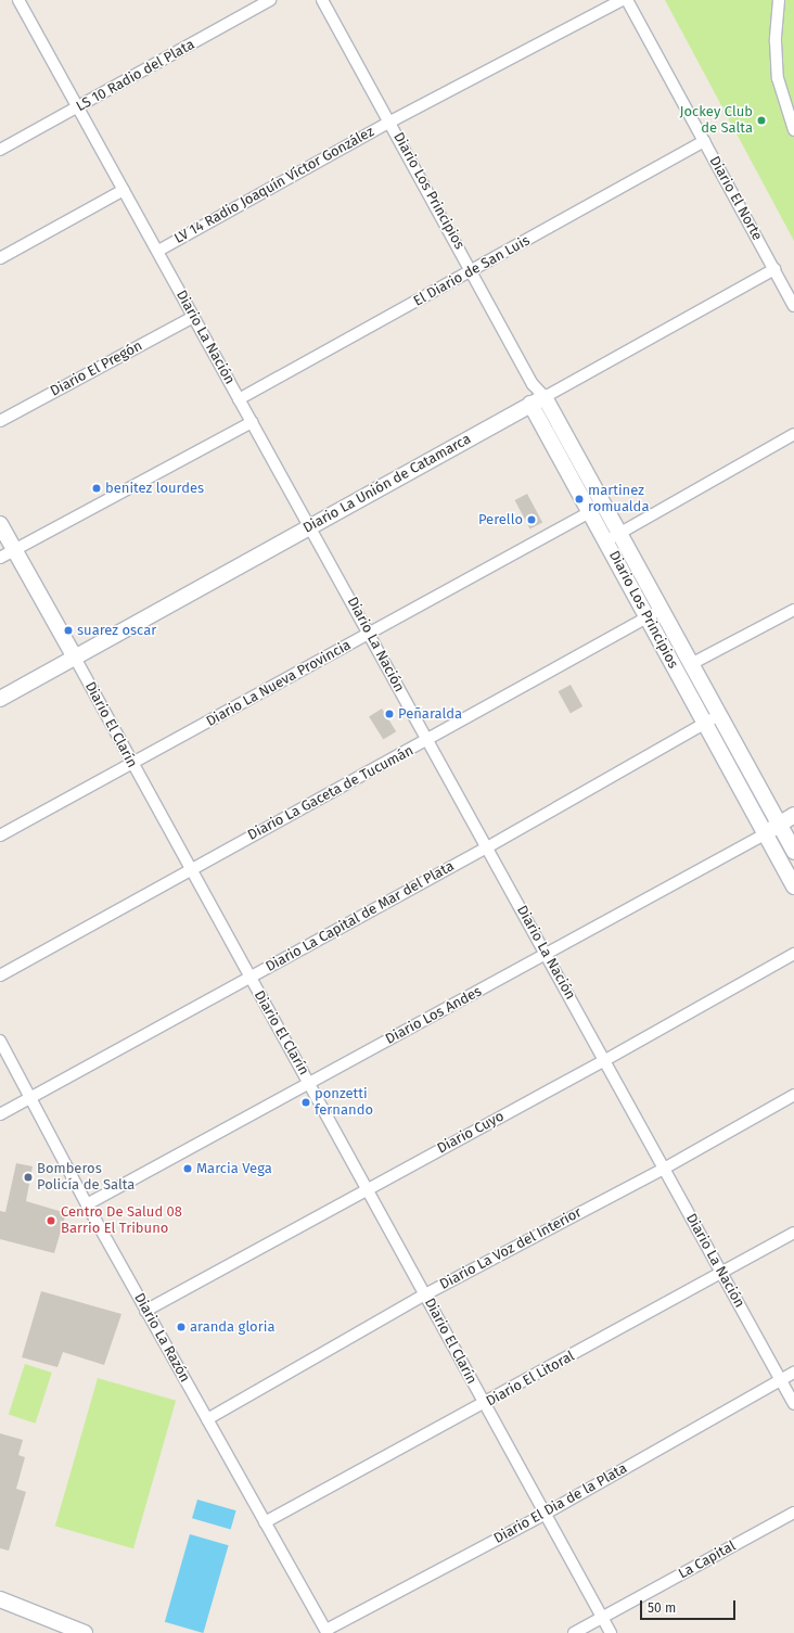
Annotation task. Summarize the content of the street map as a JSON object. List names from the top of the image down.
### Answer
{
  "streets": {
    "street": [
      "LS 10 Radio del Plata",
      "LV 14 Radio Joaquín Víctor González",
      "Diario Los Principios",
      "Diario El Norte",
      "El Diario de San Luis",
      "Diario La Nación",
      "Diario El Pregón",
      "Diario La Unión de Catamarca",
      "Diario La Nueva Provincia",
      "Diario El Clarín",
      "Diario La Gaceta de Tucumán",
      "Diario La Capital de Mar del Plata",
      "Diario Los Andes",
      "Diario Cuyo",
      "Diario La Voz del Interior",
      "Diario La Razón",
      "Diario El Litoral",
      "Diario El Dia de la Plata",
      "La Capital"
    ]
  },
  "crossings": [
    ["LS 10 Radio del Plata", "Diario La Nación"],
    ["LV 14 Radio Joaquín Víctor González", "Diario Los Principios"],
    ["LV 14 Radio Joaquín Víctor González", "Diario La Nación"],
    ["Diario Los Principios", "El Diario de San Luis"],
    ["Diario Los Principios", "Diario La Unión de Catamarca"],
    ["Diario Los Principios", "Diario La Nueva Provincia"],
    ["Diario Los Principios", "Diario La Gaceta de Tucumán"],
    ["Diario Los Principios", "Diario La Capital de Mar del Plata"],
    ["Diario Los Principios", "Diario Los Andes"],
    ["Diario El Norte", "El Diario de San Luis"],
    ["Diario El Norte", "Diario La Unión de Catamarca"],
    ["El Diario de San Luis", "Diario La Nación"],
    ["Diario La Nación", "Diario El Pregón"],
    ["Diario La Nación", "Diario La Unión de Catamarca"],
    ["Diario La Nación", "Diario La Nueva Provincia"],
    ["Diario La Nación", "Diario La Gaceta de Tucumán"],
    ["Diario La Nación", "Diario La Capital de Mar del Plata"],
    ["Diario La Nación", "Diario Los Andes"],
    ["Diario La Nación", "Diario Cuyo"],
    ["Diario La Nación", "Diario La Voz del Interior"],
    ["Diario La Nación", "Diario El Litoral"],
    ["Diario La Nación", "Diario El Dia de la Plata"],
    ["Diario La Unión de Catamarca", "Diario El Clarín"],
    ["Diario La Nueva Provincia", "Diario El Clarín"],
    ["Diario El Clarín", "Diario La Gaceta de Tucumán"],
    ["Diario El Clarín", "Diario La Capital de Mar del Plata"],
    ["Diario El Clarín", "Diario Los Andes"],
    ["Diario El Clarín", "Diario Cuyo"],
    ["Diario El Clarín", "Diario La Voz del Interior"],
    ["Diario El Clarín", "Diario El Litoral"],
    ["Diario El Clarín", "Diario El Dia de la Plata"],
    ["Diario El Clarín", "La Capital"],
    ["Diario La Capital de Mar del Plata", "Diario La Razón"],
    ["Diario Los Andes", "Diario La Razón"],
    ["Diario Cuyo", "Diario La Razón"],
    ["Diario La Voz del Interior", "Diario La Razón"],
    ["Diario La Razón", "Diario El Litoral"],
    ["Diario La Razón", "Diario El Dia de la Plata"]
  ],
  "places": [
    "Jockey Club de Salta",
    "benitez lourdes",
    "martinez romualda",
    "Perello",
    "suarez oscar",
    "Peñaralda",
    "ponzetti fernando",
    "Marcia Vega",
    "Bomberos Policía de Salta",
    "Centro De Salud 08 Barrio El Tribuno",
    "aranda gloria"
  ],
  "scale_bar": "50 m"
}
